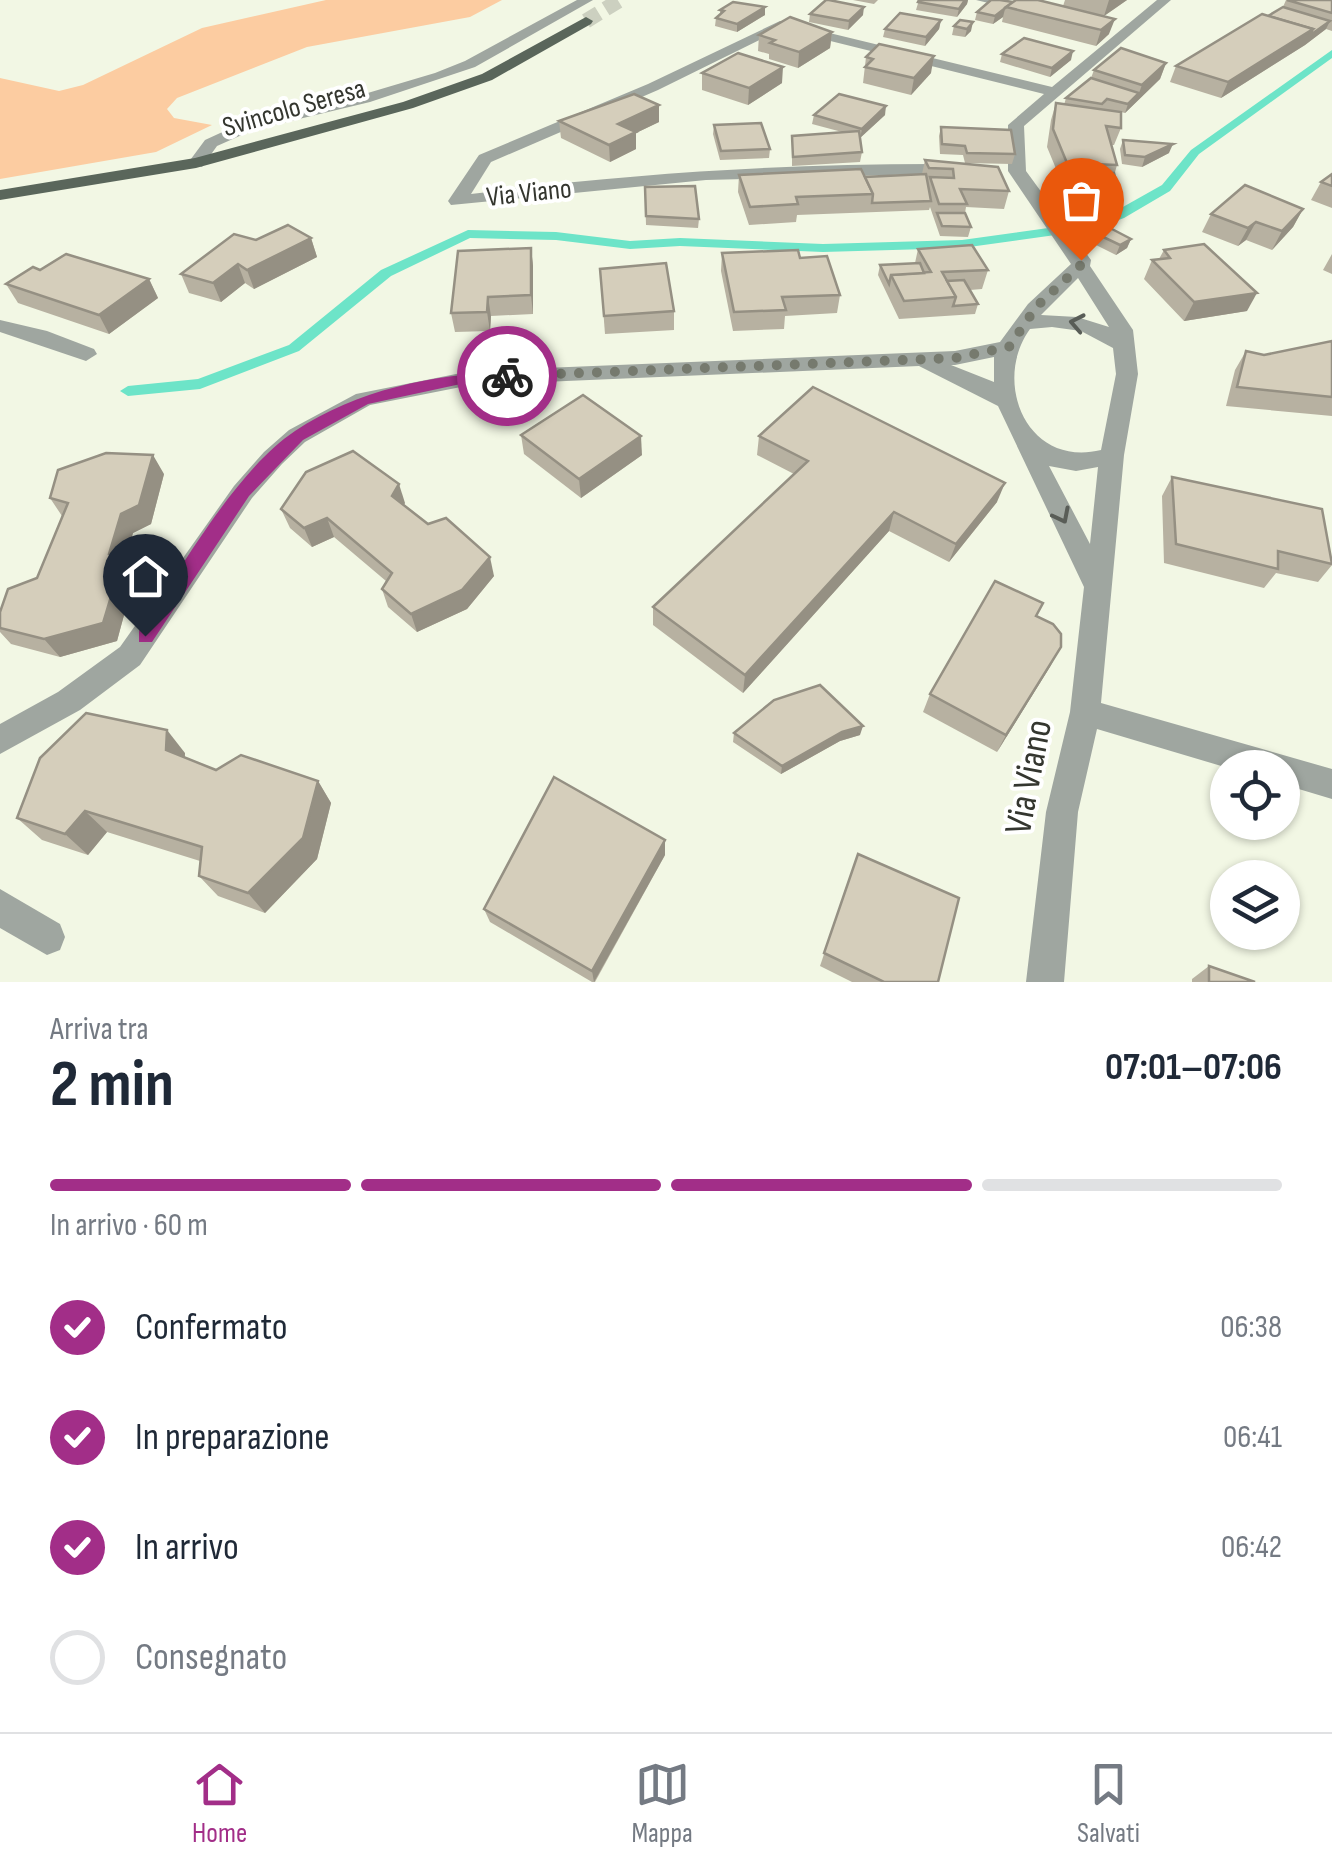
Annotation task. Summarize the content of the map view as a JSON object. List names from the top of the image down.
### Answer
{
  "streets": {
    "main road": ["Svincolo Seresa"],
    "street": ["Via Viano"]
  },
  "page": {
    "heading": ["2 min", "Arriva tra", "07:01–07:06"],
    "bar": "In arrivo · 60 m",
    "list": [
      ["Confermato", "06:38"],
      ["In preparazione", "06:41"],
      ["In arrivo", "06:42"],
      "Consegnato"
    ],
    "tabs": ["Home", "Mappa", "Salvati"]
  }
}
